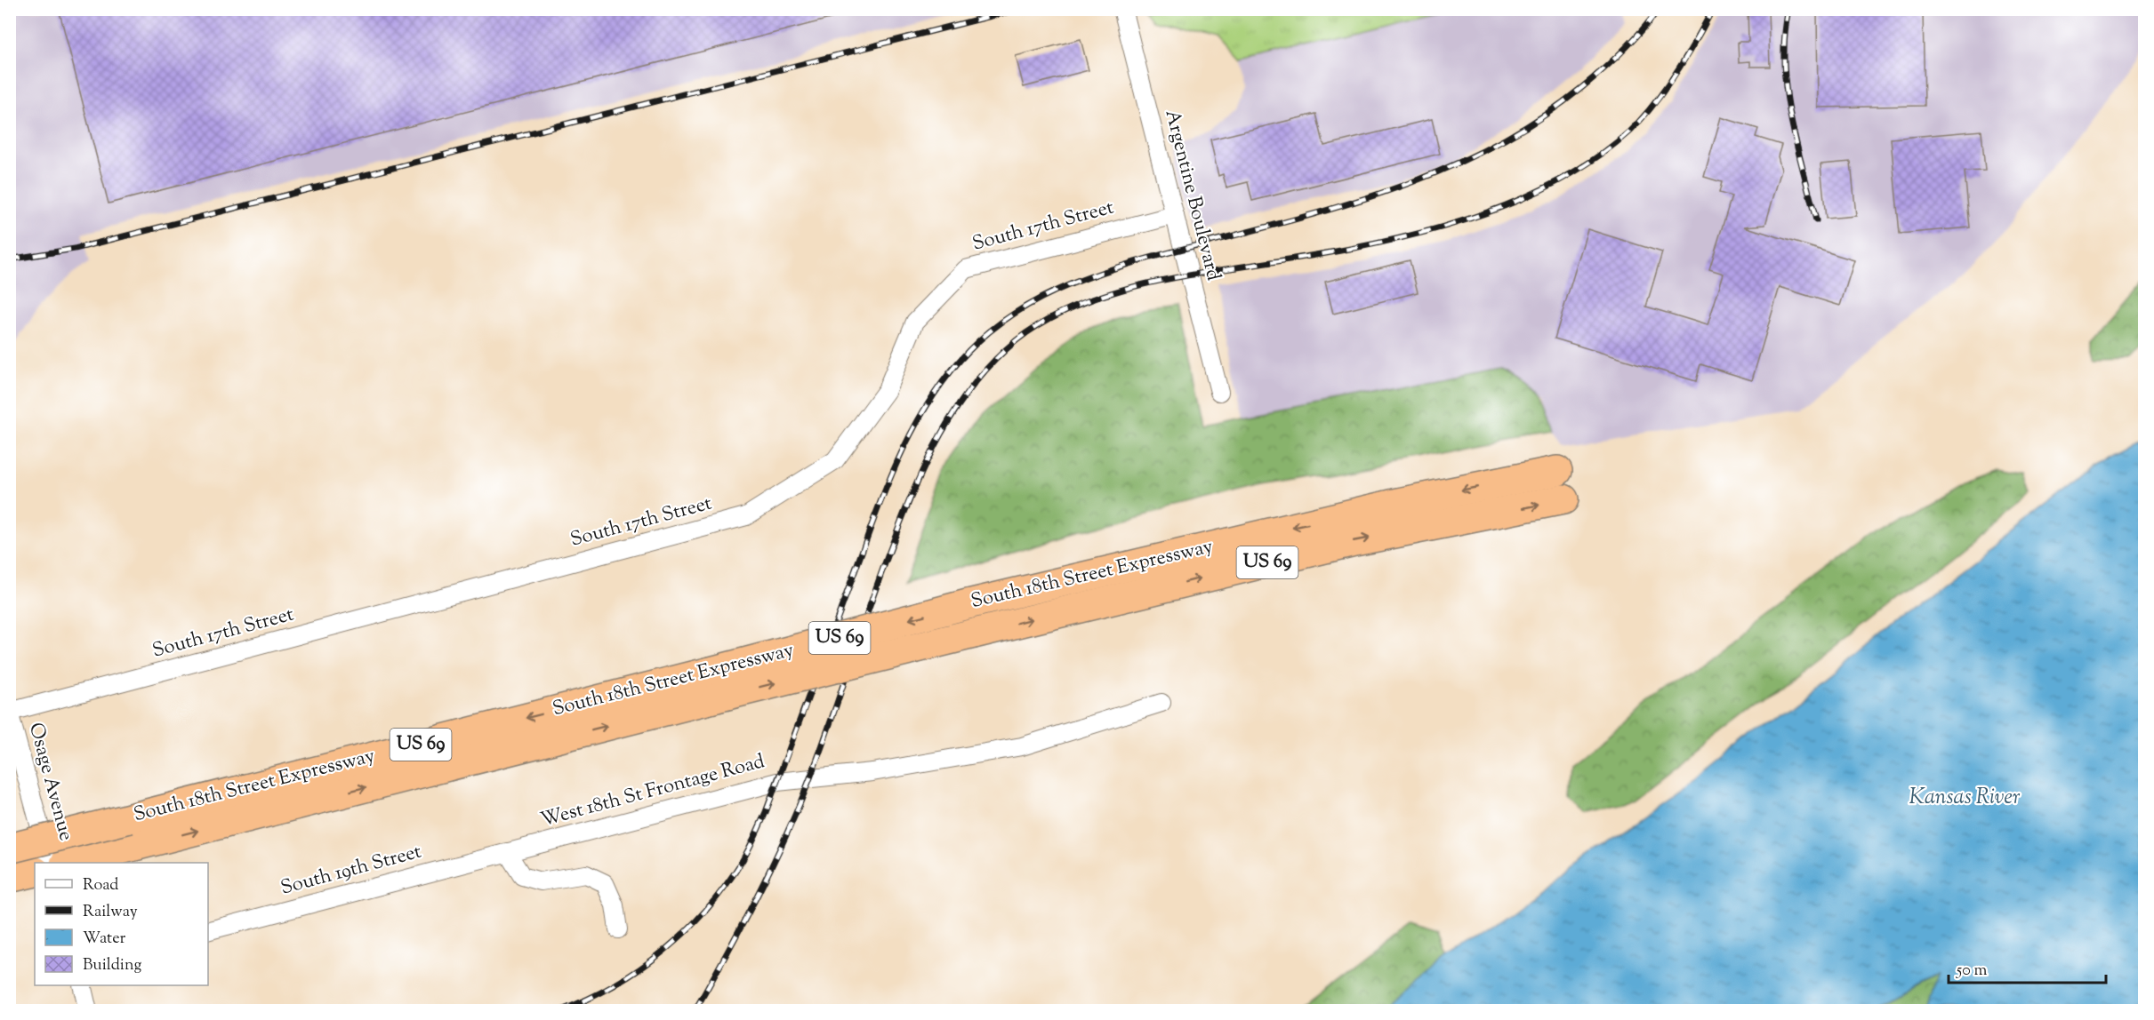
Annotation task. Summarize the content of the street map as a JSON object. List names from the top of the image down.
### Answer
{
  "streets": {
    "highway": ["US 69", "South 18th Street Expressway"],
    "street": [
      "Argentine Boulevard",
      "South 17th Street",
      "Osage Avenue",
      "West 18th St Frontage Road",
      "South 19th Street"
    ]
  },
  "crossings": [
    ["Argentine Boulevard", "South 17th Street"],
    ["South 17th Street", "Osage Avenue"],
    ["West 18th St Frontage Road", "South 19th Street"]
  ],
  "water": ["Kansas River"],
  "legend": [
    "Road",
    "Railway",
    "Water",
    "Building"
  ],
  "scale_bar": "50 m"
}
